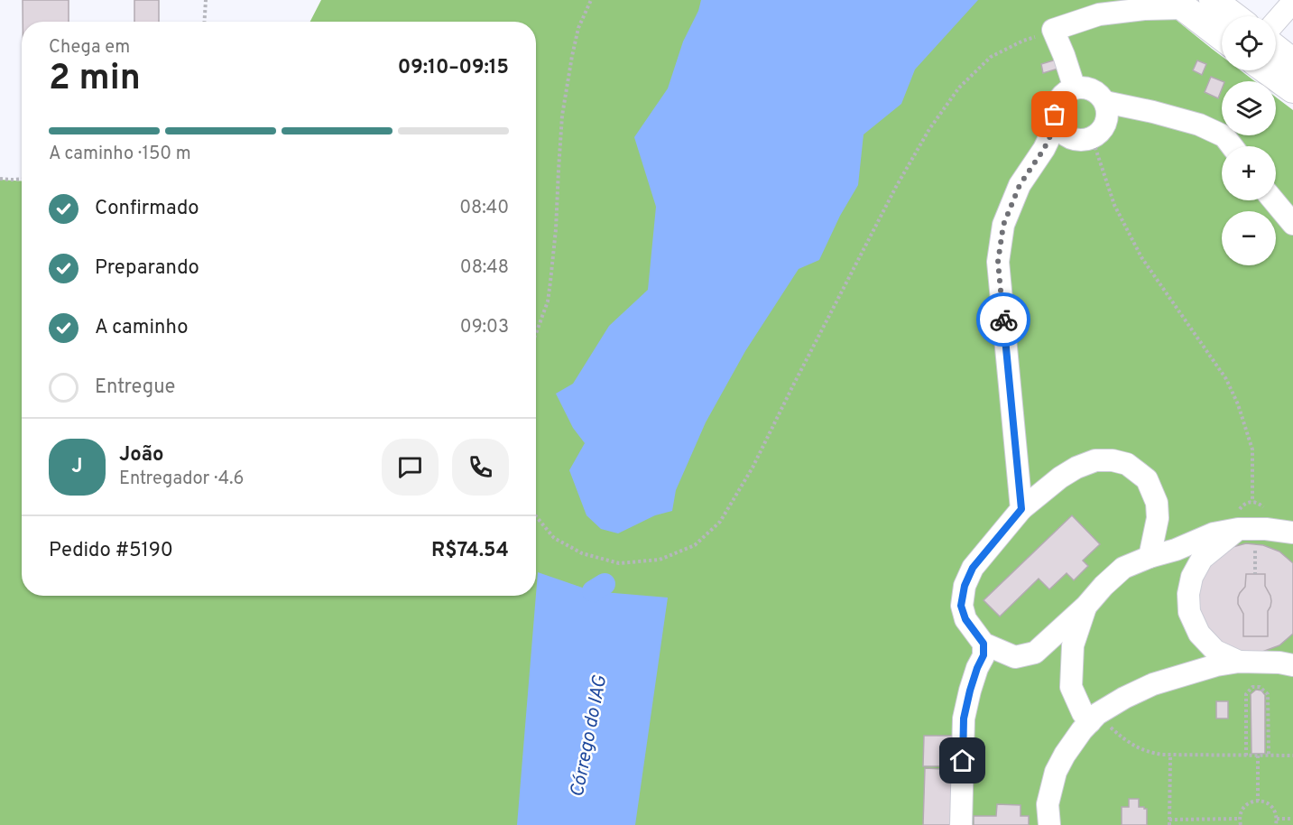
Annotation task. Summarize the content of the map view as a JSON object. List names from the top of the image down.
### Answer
{
  "water": ["Córrego do IAG"],
  "page": {
    "map_buttons": ["+", "−"],
    "heading": ["2 min", "Chega em", "09:10–09:15"],
    "panel": [
      "João",
      "Entregador · 4.6",
      "Pedido #5190",
      "R$74.54"
    ],
    "bar": "A caminho · 150 m",
    "list": [
      ["Confirmado", "08:40"],
      ["Preparando", "08:48"],
      ["A caminho", "09:03"],
      "Entregue"
    ],
    "round": "J"
  }
}
